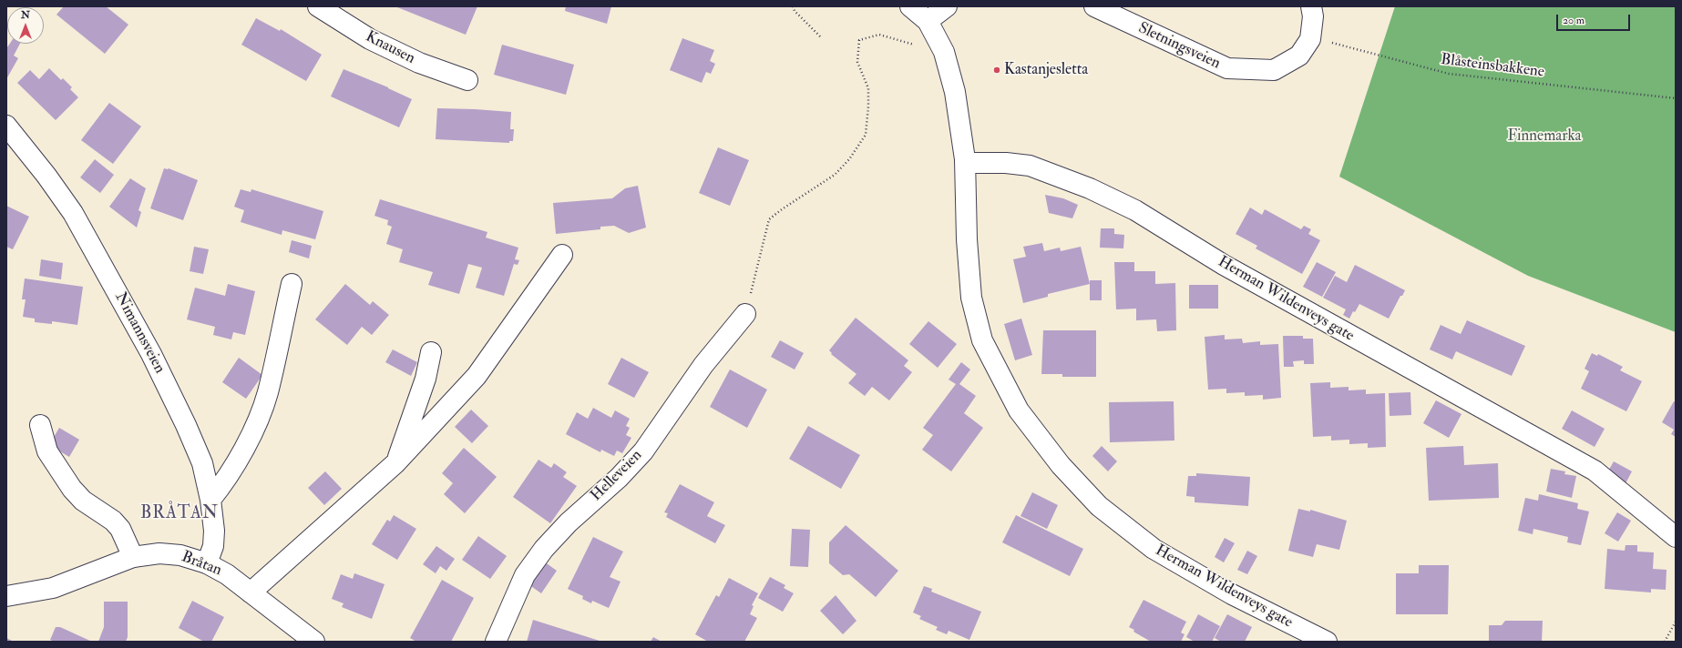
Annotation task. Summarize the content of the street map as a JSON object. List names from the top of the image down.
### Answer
{
  "streets": {
    "street": [
      "Sletningsveien",
      "Knausen",
      "Herman Wildenveys gate",
      "Nimannsveien",
      "Helleveien",
      "Bråtan"
    ],
    "path": ["Blåsteinsbakkene"]
  },
  "crossings": [
    ["Sletningsveien", "Blåsteinsbakkene"],
    ["Nimannsveien", "Bråtan"]
  ],
  "districts": ["BRÅTAN"],
  "parks": ["Finnemarka"],
  "places": ["Kastanjesletta"],
  "scale_bar": "20 m",
  "north": "top"
}
